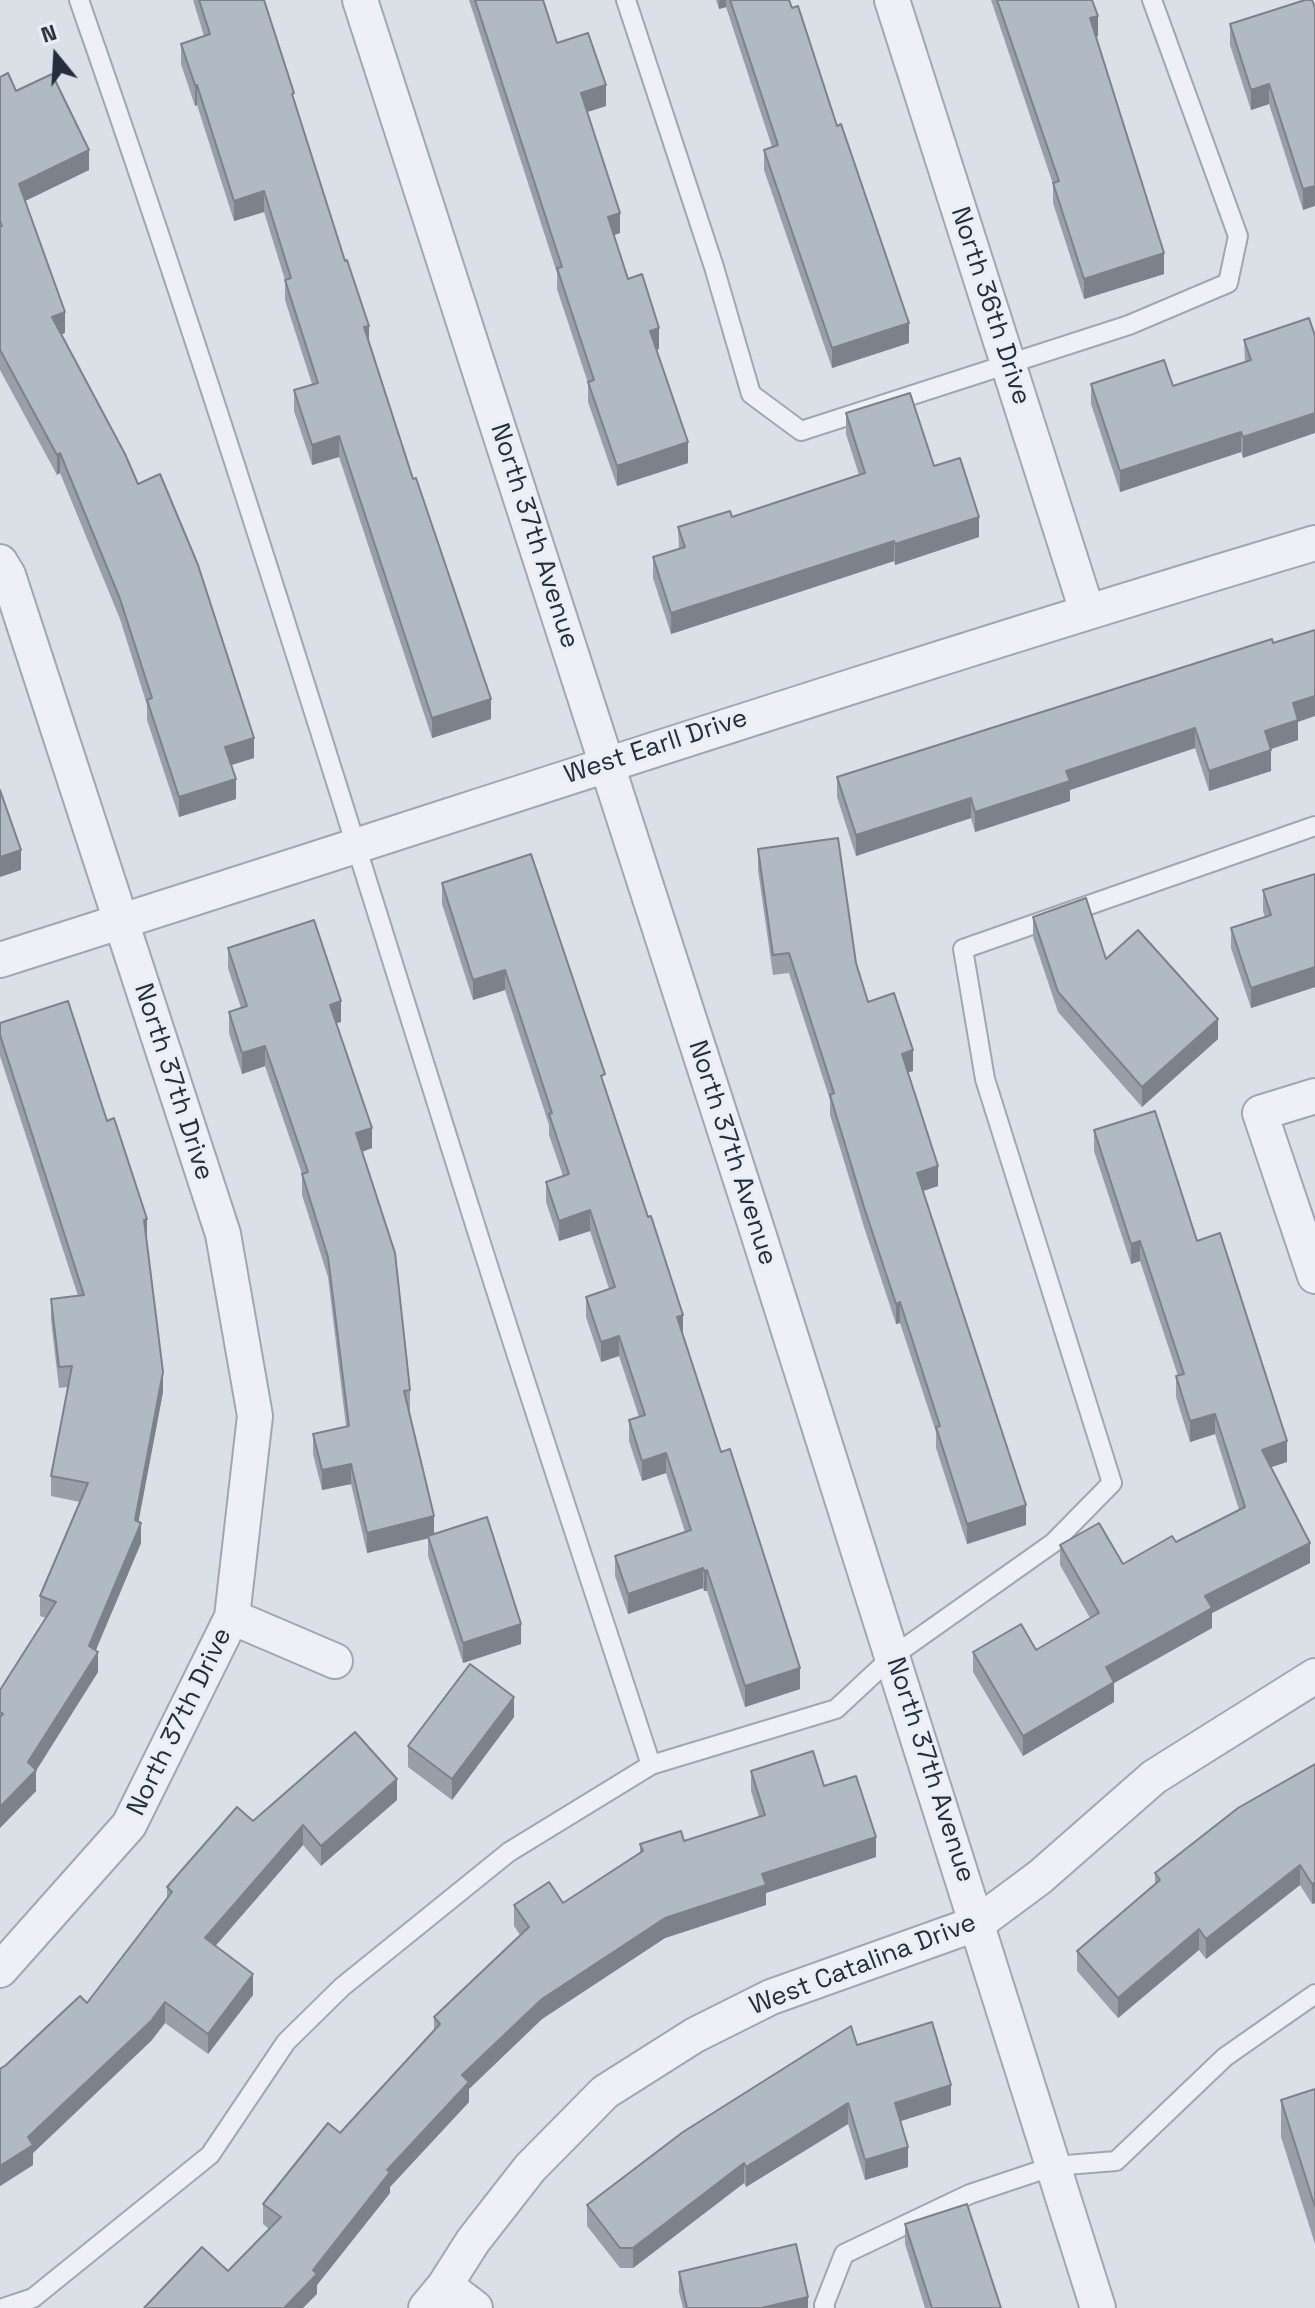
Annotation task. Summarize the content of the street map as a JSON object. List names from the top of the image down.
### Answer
{
  "streets": {
    "street": [
      "North 36th Drive",
      "North 37th Avenue",
      "West Earll Drive",
      "North 37th Drive",
      "West Catalina Drive"
    ]
  },
  "crossings": [
    ["North 36th Drive", "West Earll Drive"],
    ["North 37th Avenue", "West Earll Drive"],
    ["North 37th Avenue", "West Catalina Drive"],
    ["West Earll Drive", "North 37th Drive"]
  ],
  "north": "top"
}
